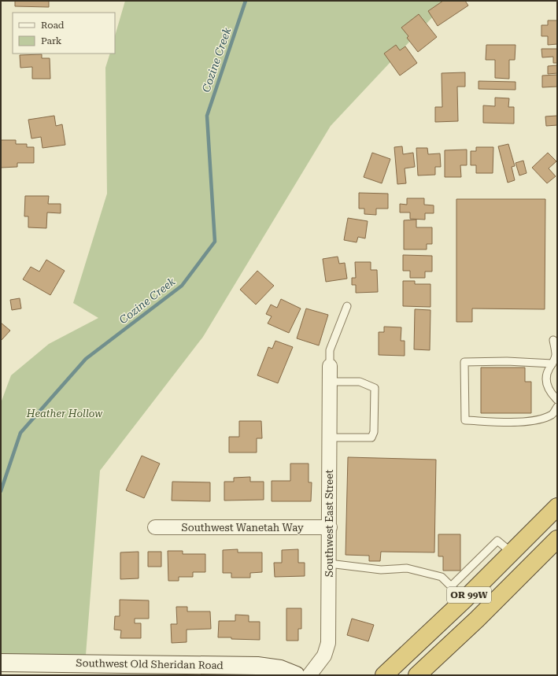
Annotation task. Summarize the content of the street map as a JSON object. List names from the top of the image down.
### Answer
{
  "streets": {
    "highway": ["OR 99W"],
    "main road": ["Southwest Old Sheridan Road"],
    "street": ["Southwest East Street", "Southwest Wanetah Way"]
  },
  "crossings": [
    ["Southwest East Street", "Southwest Wanetah Way"]
  ],
  "water": ["Cozine Creek"],
  "parks": ["Heather Hollow"],
  "legend": ["Road", "Park"]
}
